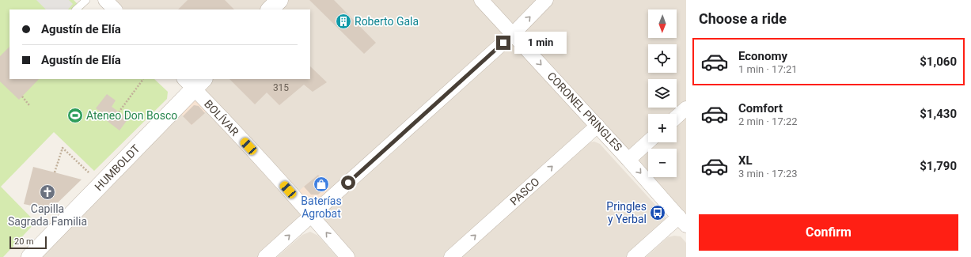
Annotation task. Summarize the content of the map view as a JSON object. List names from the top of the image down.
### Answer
{
  "streets": {
    "street": [
      "CORONEL PRINGLES",
      "BOLÍVAR",
      "HUMBOLDT",
      "PASCO"
    ]
  },
  "crossings": [
    ["CORONEL PRINGLES", "PASCO"],
    ["BOLÍVAR", "HUMBOLDT"]
  ],
  "one_way": ["CORONEL PRINGLES"],
  "places": {
    "building": ["Roberto Gala"],
    "sports": ["Ateneo Don Bosco"],
    "shop": ["Baterías Agrobat"],
    "church": ["Capilla Sagrada Familia"],
    "bus stop": ["Pringles y Yerbal"]
  },
  "house_numbers": ["315"],
  "scale_bar": "20 m",
  "north": "bottom",
  "page": {
    "heading": "Choose a ride",
    "map_buttons": ["+", "−"],
    "banner": ["Agustín de Elía", "Agustín de Elía"],
    "bubble": "1 min",
    "list": [
      {
        "name": "Economy",
        "note": "1 min · 17:21",
        "value": "$1,060"
      },
      {
        "name": "Comfort",
        "note": "2 min · 17:22",
        "value": "$1,430"
      },
      {
        "name": "XL",
        "note": "3 min · 17:23",
        "value": "$1,790"
      }
    ],
    "buttons": "Confirm",
    "scale": "20 m"
  }
}
